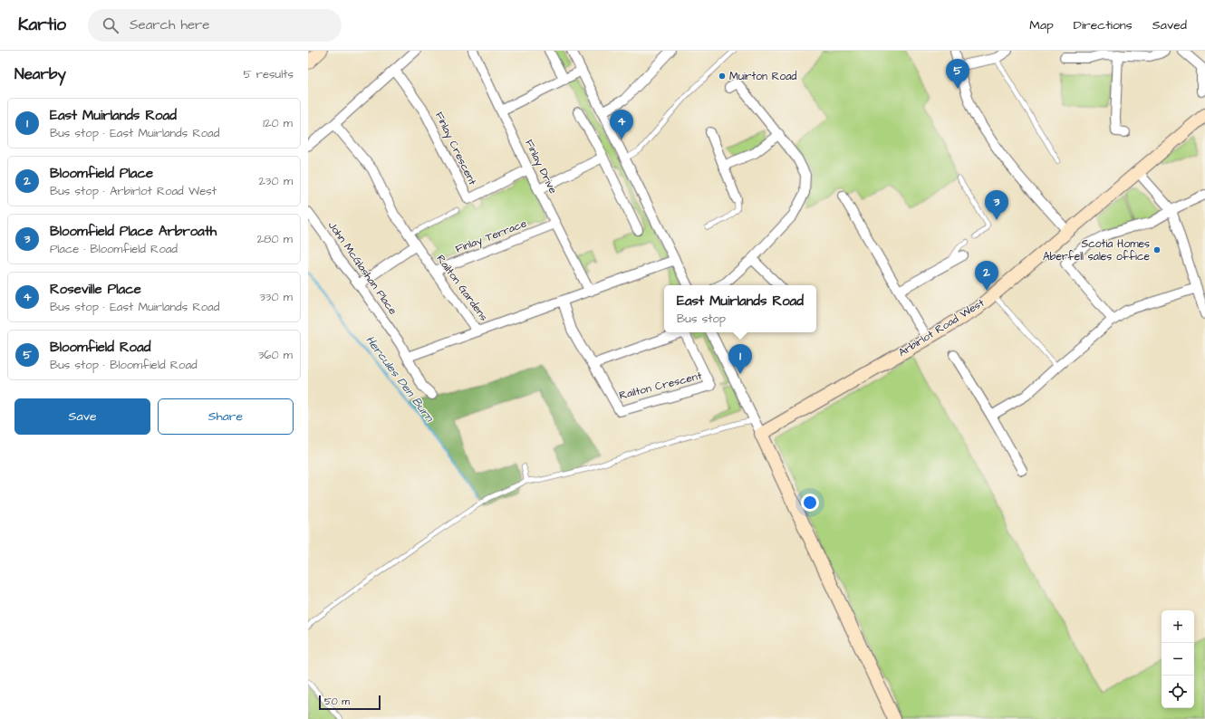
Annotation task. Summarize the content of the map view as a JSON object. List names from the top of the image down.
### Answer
{
  "streets": {
    "main road": ["Arbirlot Road West"],
    "street": [
      "Finlay Crescent",
      "Finlay Drive",
      "Finlay Terrace",
      "John McGlashan Place",
      "Railton Gardens",
      "Railton Crescent"
    ]
  },
  "crossings": [
    ["Finlay Crescent", "Finlay Drive"],
    ["Finlay Drive", "Finlay Terrace"],
    ["Finlay Drive", "Railton Gardens"],
    ["Finlay Terrace", "Railton Gardens"],
    ["Railton Gardens", "Railton Crescent"]
  ],
  "water": ["Hercules Den Burn"],
  "places": ["Muirton Road", "Scotia Homes Aberfell sales office"],
  "scale_bar": "50 m",
  "page": {
    "header": "Kartio",
    "search": "Search here",
    "nav": ["Map", "Directions", "Saved"],
    "heading": ["Nearby", "5 results"],
    "pins": [
      "5",
      "4",
      "3",
      "2",
      "1"
    ],
    "list": [
      {
        "mark": "1",
        "name": "East Muirlands Road",
        "note": "Bus stop · East Muirlands Road",
        "value": "120 m"
      },
      {
        "mark": "2",
        "name": "Bloomfield Place",
        "note": "Bus stop · Arbirlot Road West",
        "value": "230 m"
      },
      {
        "mark": "3",
        "name": "Bloomfield Place Arbroath",
        "note": "Place · Bloomfield Road",
        "value": "280 m"
      },
      {
        "mark": "4",
        "name": "Roseville Place",
        "note": "Bus stop · East Muirlands Road",
        "value": "330 m"
      },
      {
        "mark": "5",
        "name": "Bloomfield Road",
        "note": "Bus stop · Bloomfield Road",
        "value": "360 m"
      }
    ],
    "popup": ["East Muirlands Road", "Bus stop"],
    "buttons": ["Save", "Share"],
    "map_buttons": ["+", "−"],
    "scale": "50 m"
  }
}
